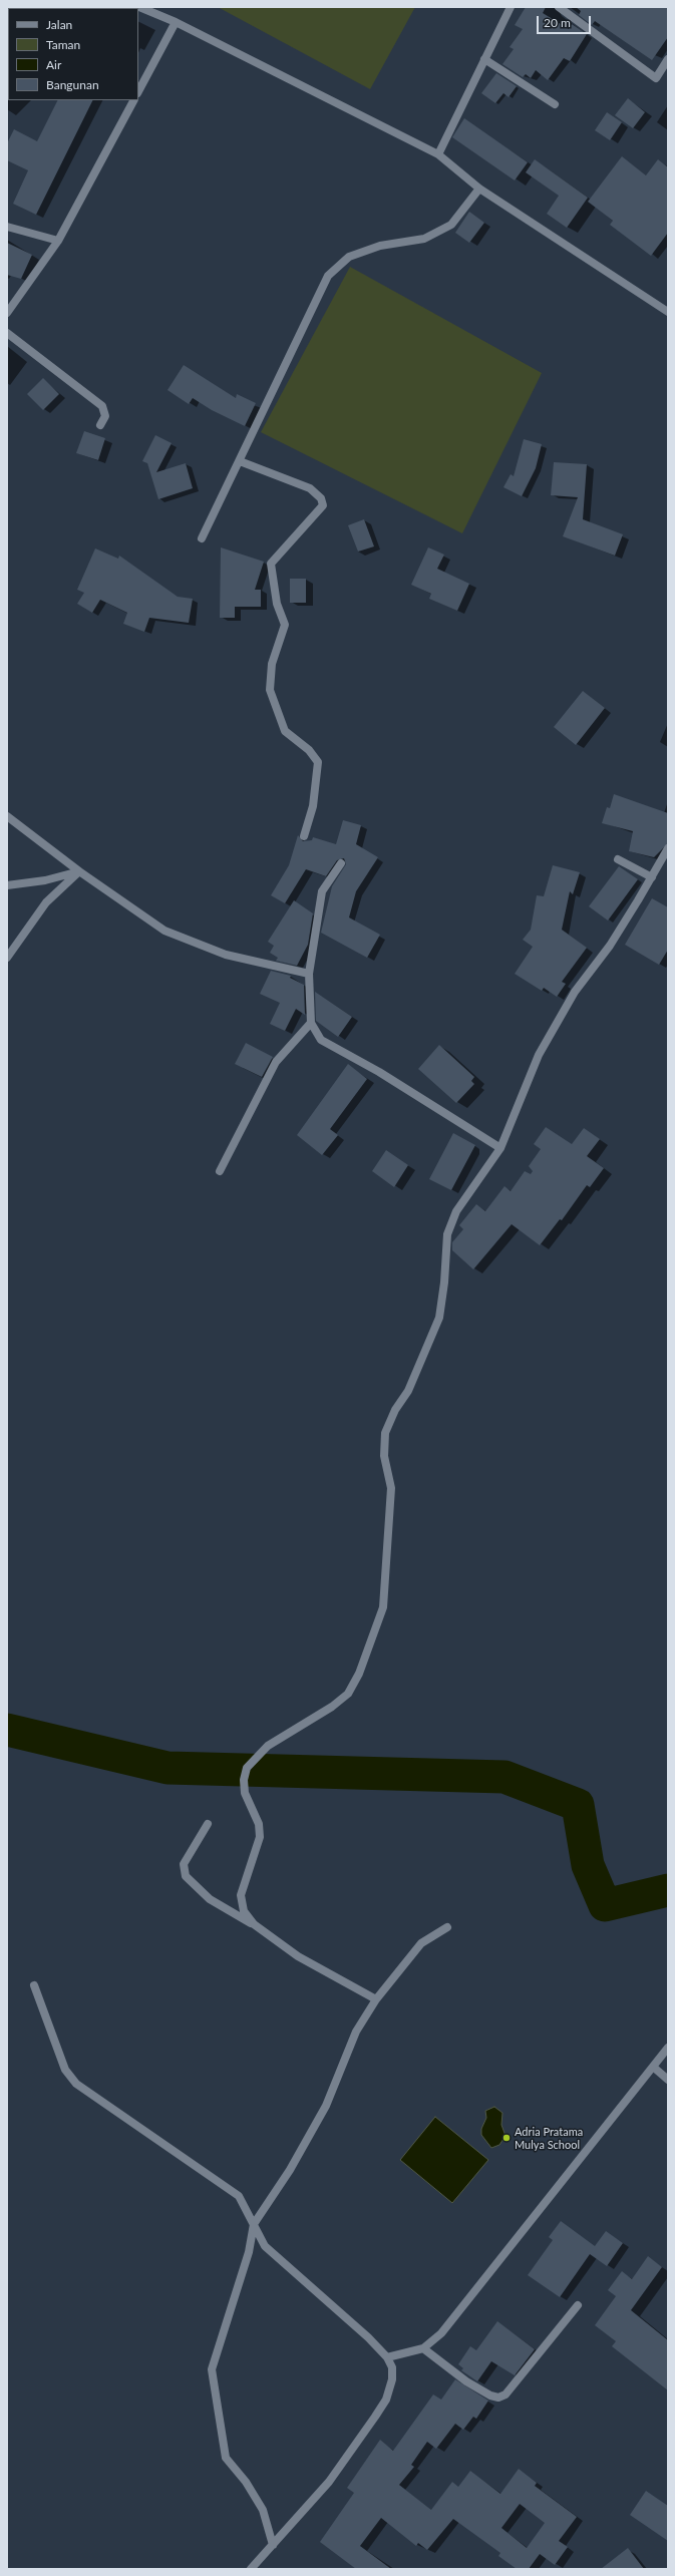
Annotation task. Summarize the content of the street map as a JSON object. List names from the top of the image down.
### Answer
{
  "places": ["Adria Pratama Mulya School"],
  "legend": [
    "Jalan",
    "Taman",
    "Air",
    "Bangunan"
  ],
  "scale_bar": "20 m"
}
